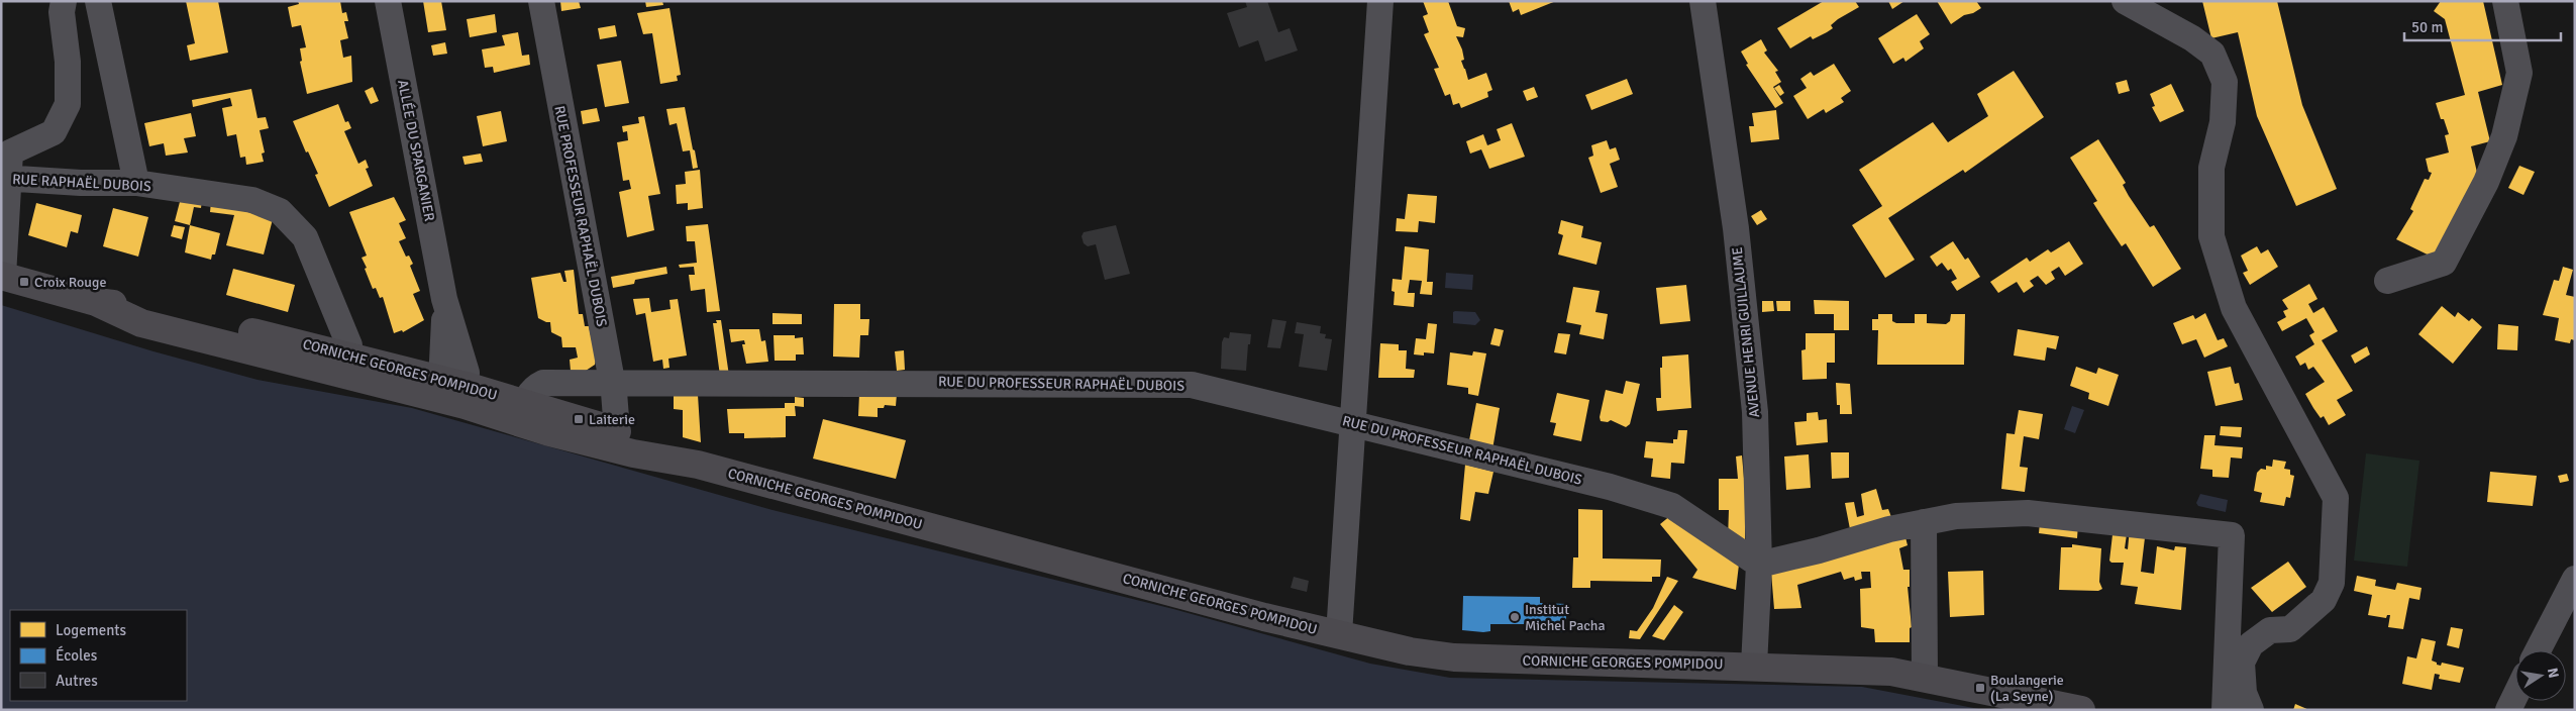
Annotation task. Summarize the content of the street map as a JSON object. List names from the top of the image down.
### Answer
{
  "streets": {
    "main road": ["CORNICHE GEORGES POMPIDOU"],
    "street": [
      "ALLÉE DU SPARGANIER",
      "RUE RAPHAËL DUBOIS",
      "RUE PROFESSEUR RAPHAËL DUBOIS",
      "AVENUE HENRI GUILLAUME",
      "RUE DU PROFESSEUR RAPHAËL DUBOIS"
    ]
  },
  "crossings": [
    ["ALLÉE DU SPARGANIER", "CORNICHE GEORGES POMPIDOU"],
    ["RUE RAPHAËL DUBOIS", "CORNICHE GEORGES POMPIDOU"],
    ["RUE PROFESSEUR RAPHAËL DUBOIS", "CORNICHE GEORGES POMPIDOU"],
    ["RUE PROFESSEUR RAPHAËL DUBOIS", "RUE DU PROFESSEUR RAPHAËL DUBOIS"],
    ["AVENUE HENRI GUILLAUME", "CORNICHE GEORGES POMPIDOU"],
    ["AVENUE HENRI GUILLAUME", "RUE DU PROFESSEUR RAPHAËL DUBOIS"],
    ["CORNICHE GEORGES POMPIDOU", "RUE DU PROFESSEUR RAPHAËL DUBOIS"]
  ],
  "places": {
    "transit": ["Croix Rouge", "Laiterie", "Boulangerie (La Seyne)"],
    "other": ["Institut Michel Pacha"]
  },
  "legend": ["Logements", "Écoles", "Autres"],
  "scale_bar": "50 m",
  "north": "right"
}
